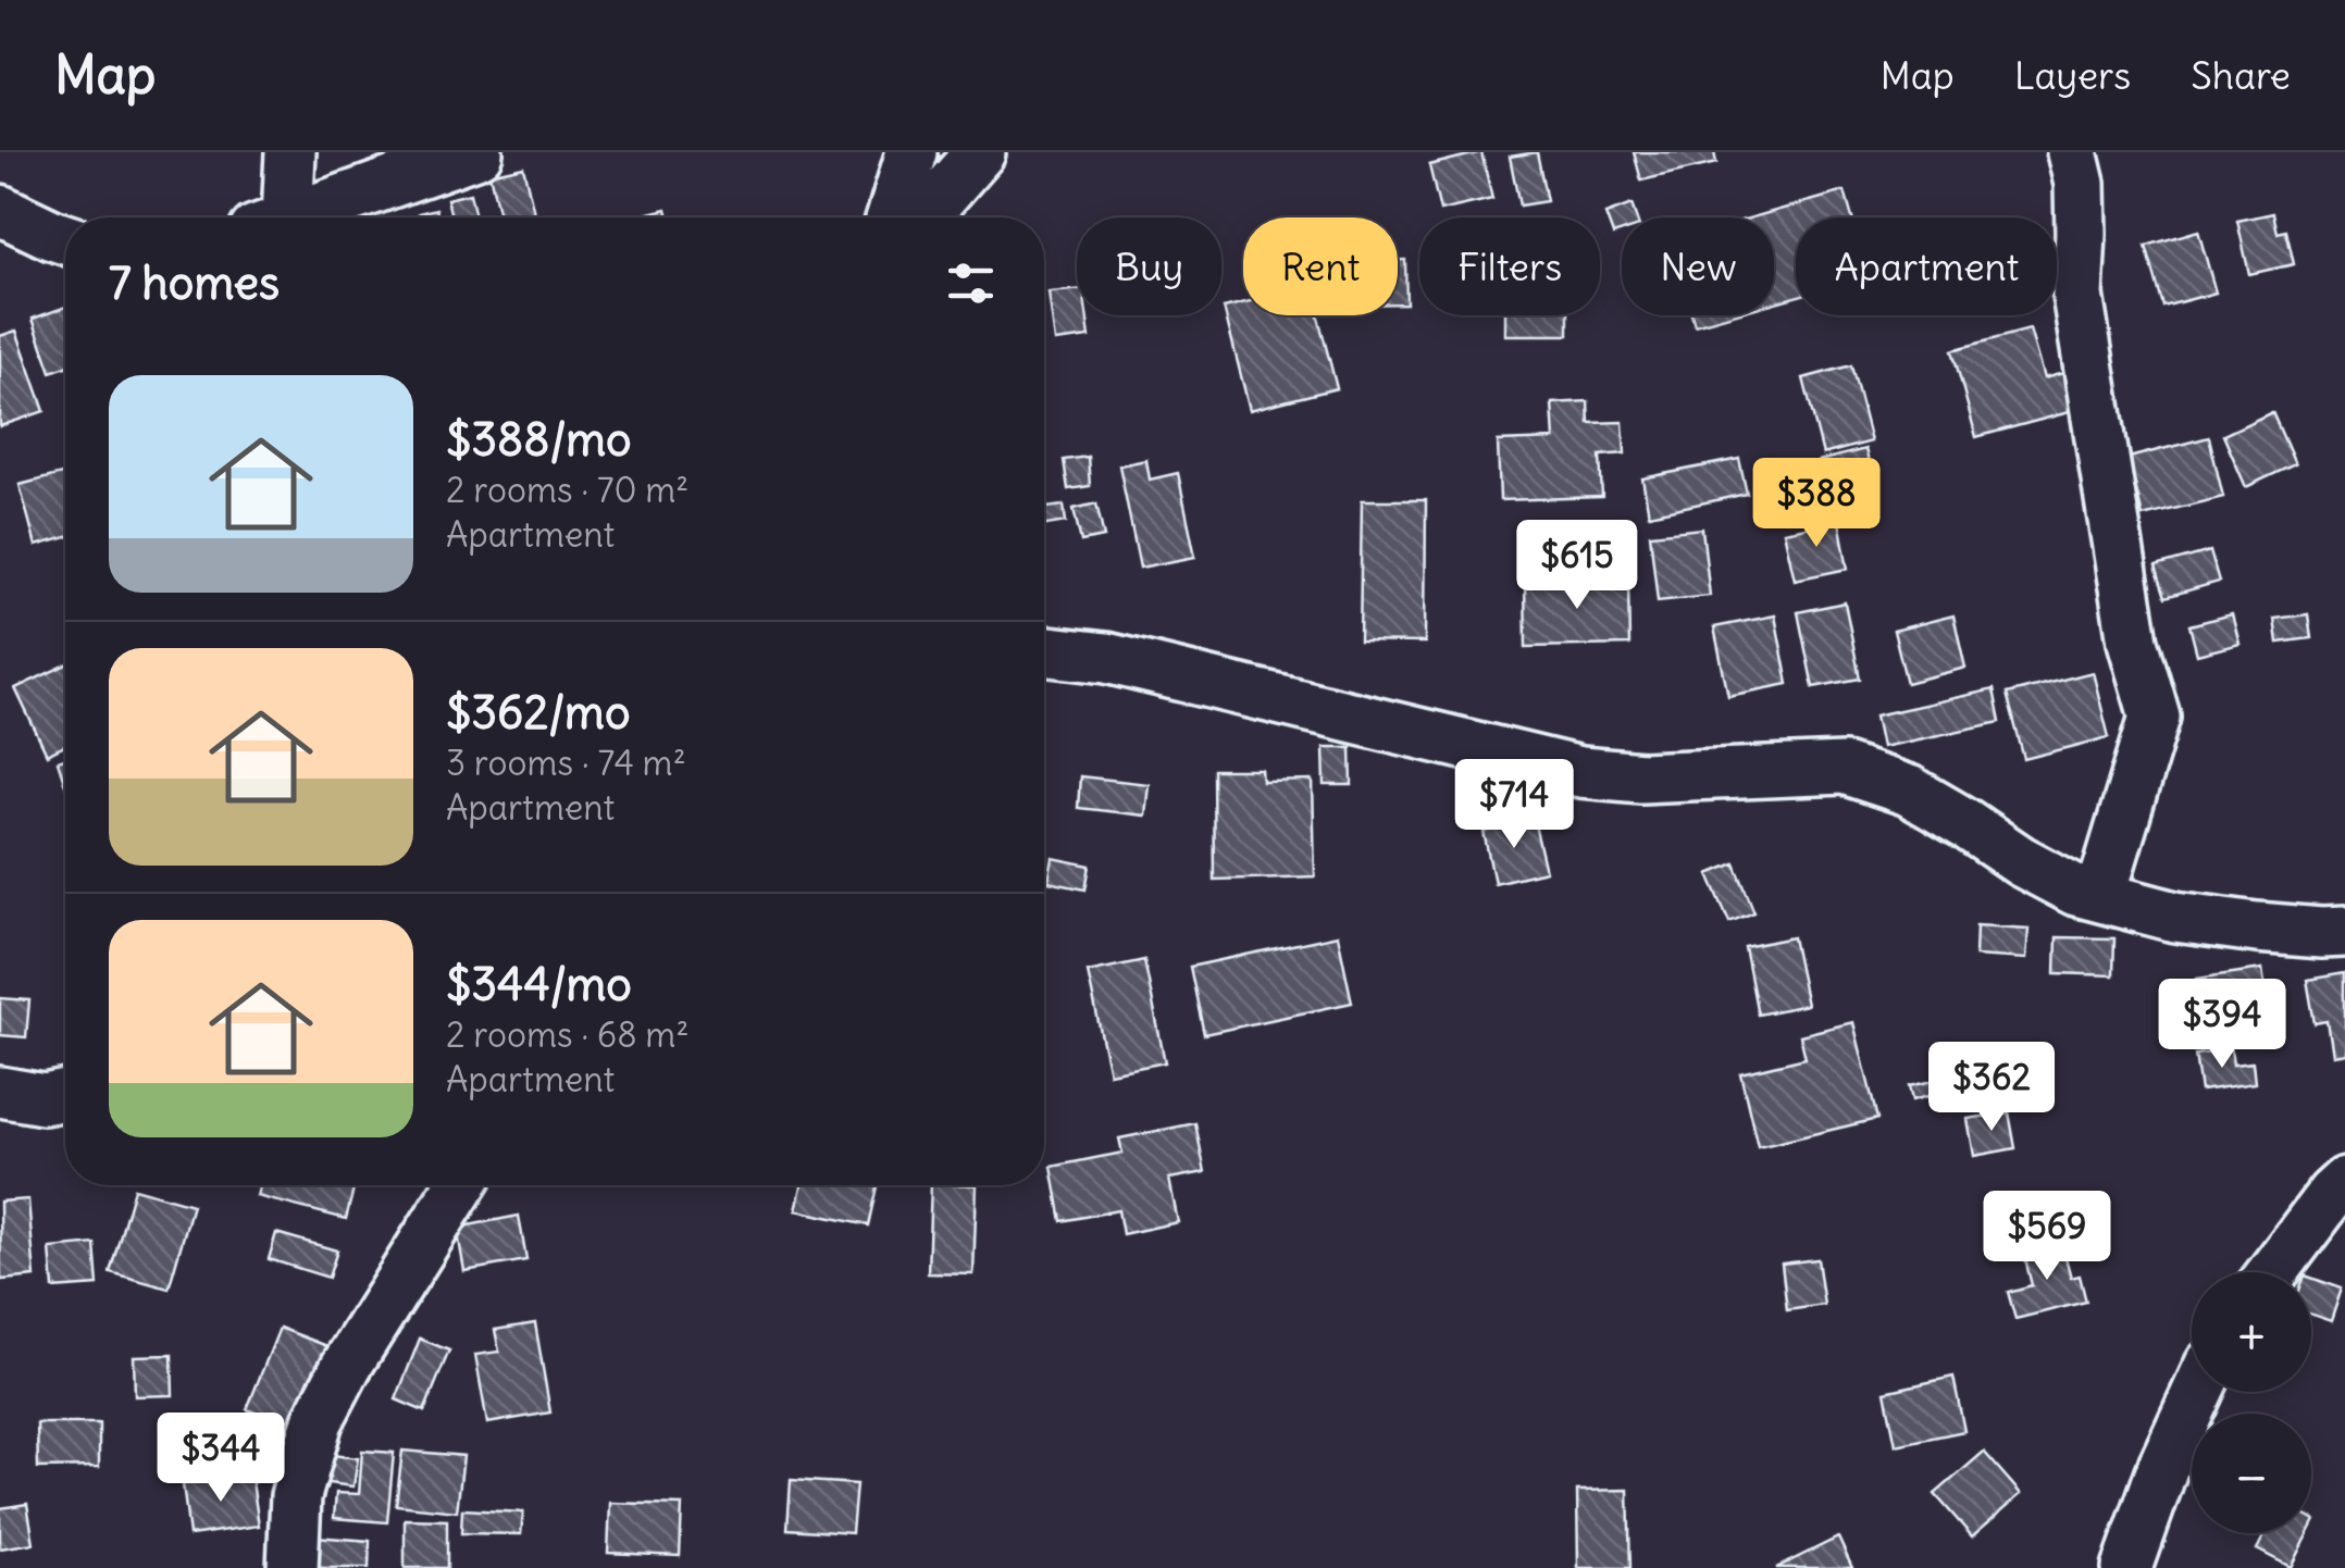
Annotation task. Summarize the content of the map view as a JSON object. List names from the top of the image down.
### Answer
{
  "page": {
    "header": "Map",
    "nav": ["Map", "Layers", "Share"],
    "chip": [
      "Buy",
      "Rent",
      "Filters",
      "New",
      "Apartment"
    ],
    "heading": "7 homes",
    "list": [
      {
        "name": "$388/mo",
        "note": "2 rooms · 70 m² · Apartment"
      },
      {
        "name": "$362/mo",
        "note": "3 rooms · 74 m² · Apartment"
      },
      {
        "name": "$344/mo",
        "note": "2 rooms · 68 m² · Apartment"
      }
    ],
    "price": [
      "$388",
      "$615",
      "$714",
      "$394",
      "$362",
      "$569",
      "$344"
    ],
    "map_buttons": ["+", "−"]
  }
}
